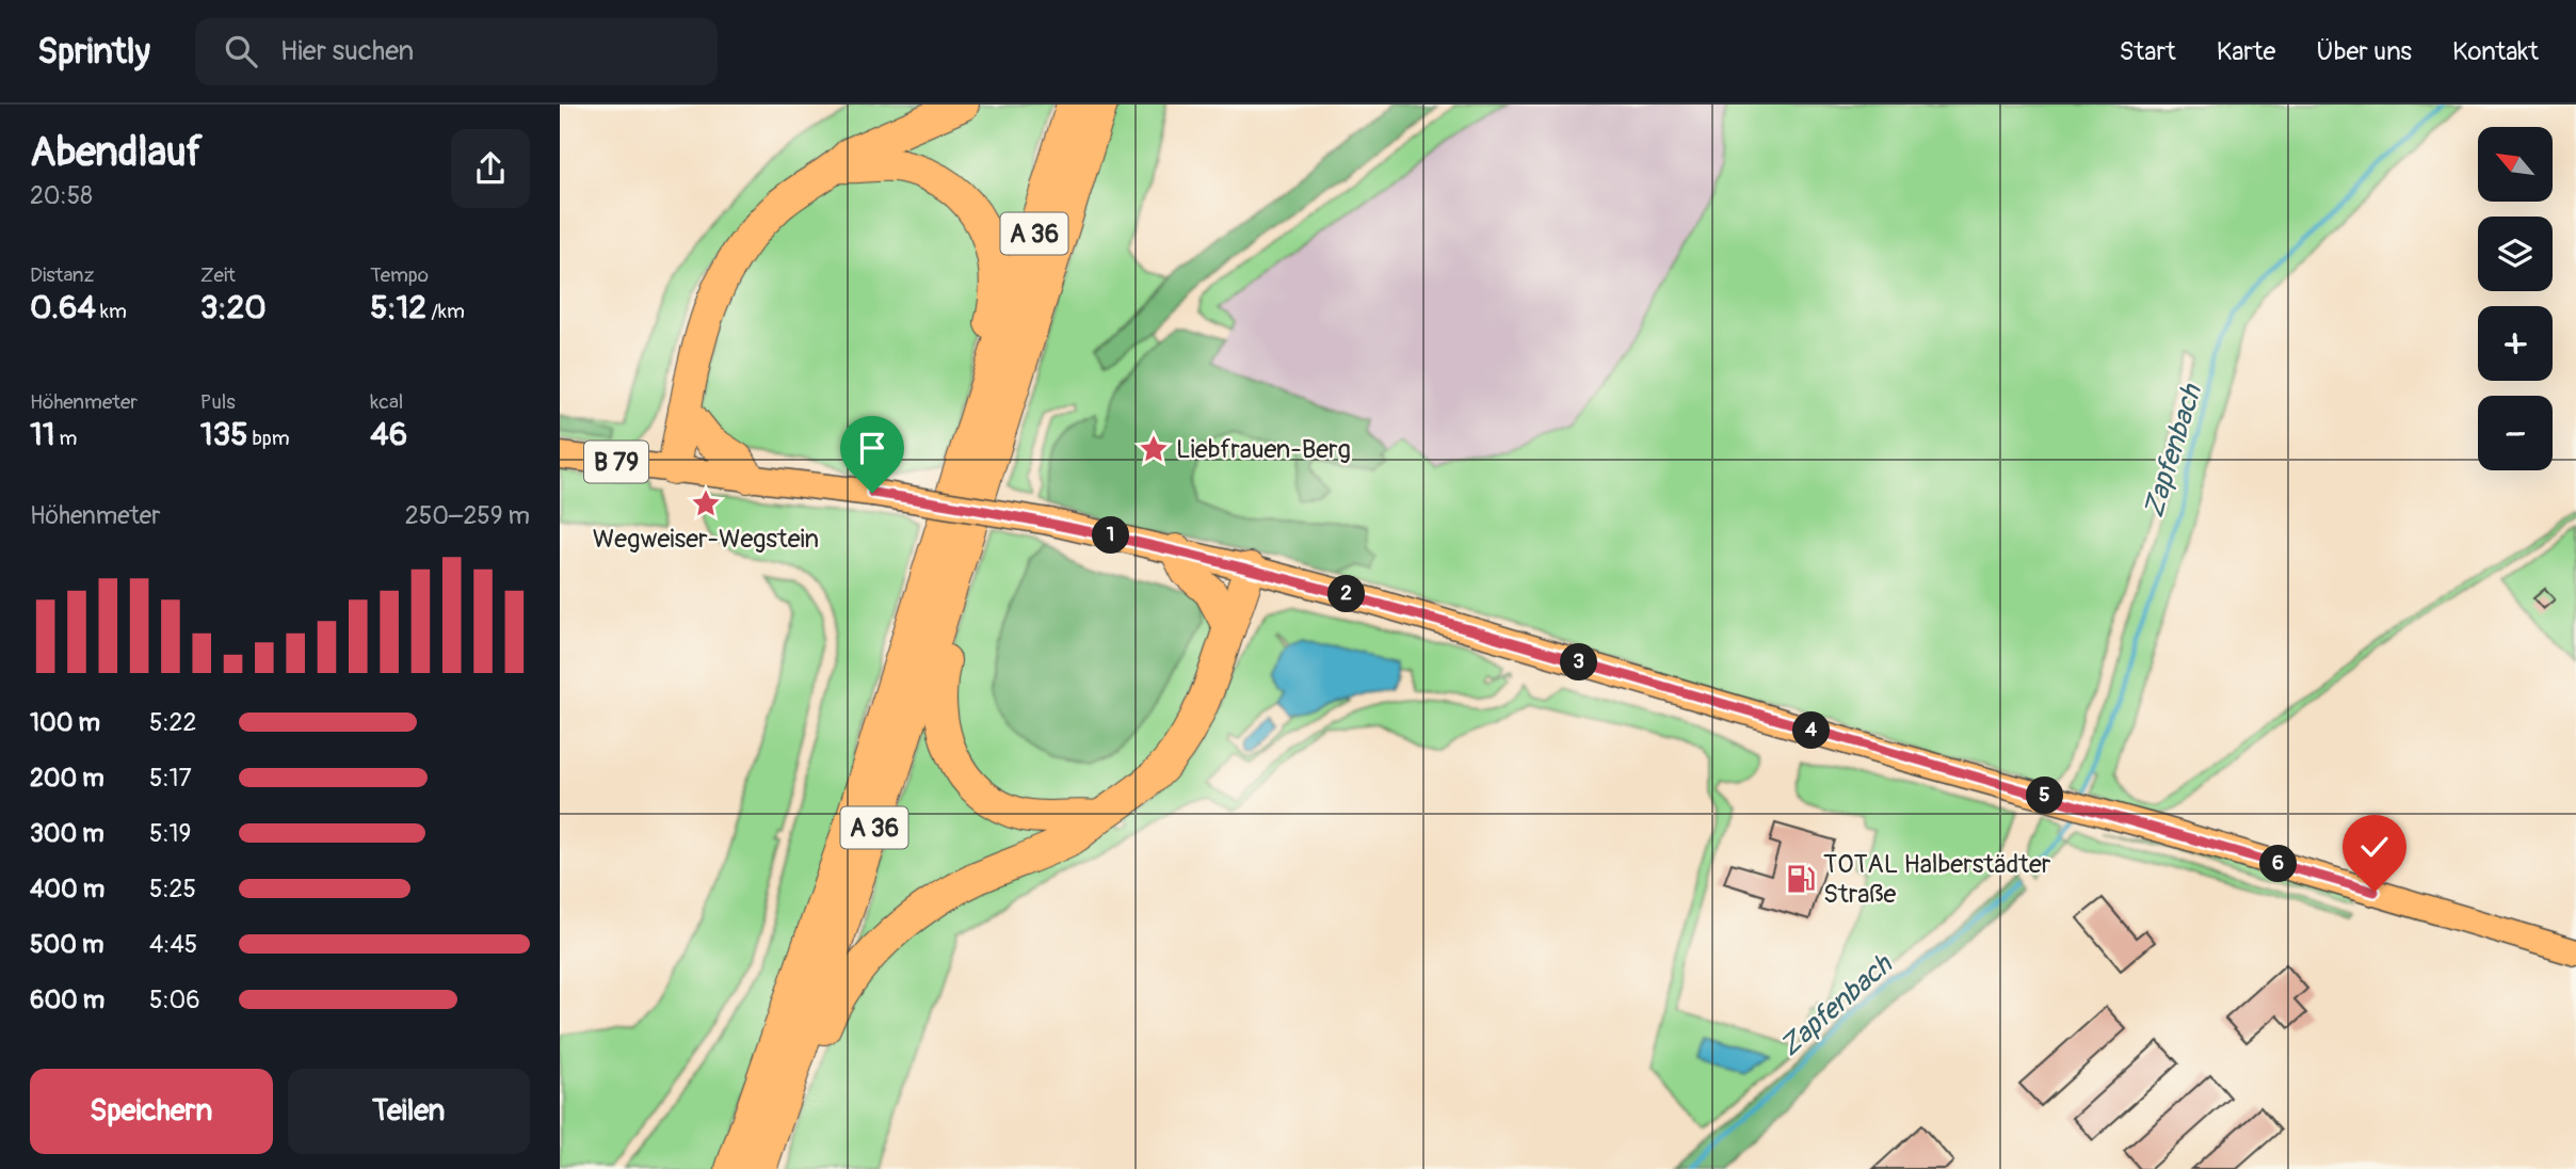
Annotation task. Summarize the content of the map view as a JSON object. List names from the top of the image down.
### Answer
{
  "streets": {
    "highway": ["A 36"],
    "main road": ["B 79"]
  },
  "water": ["Zapfenbach"],
  "places": {
    "place": ["Liebfrauen-Berg", "Wegweiser-Wegstein"],
    "fuel station": ["TOTAL Halberstädter Straße"]
  },
  "north": "top left",
  "page": {
    "header": "Sprintly",
    "search": "Hier suchen",
    "nav": [
      "Start",
      "Karte",
      "Über uns",
      "Kontakt"
    ],
    "heading": ["Abendlauf", "20:58"],
    "map_buttons": ["+", "−"],
    "stats": [
      ["Distanz", "0.64 km"],
      ["Zeit", "3:20"],
      ["Tempo", "5:12 /km"],
      ["Höhenmeter", "11 m"],
      ["Puls", "135 bpm"],
      ["kcal", "46"]
    ],
    "chart": ["Höhenmeter", "250–259 m"],
    "pins": [
      "1",
      "2",
      "3",
      "4",
      "5",
      "6"
    ],
    "list": [
      {
        "name": "100 m",
        "note": "5:22"
      },
      {
        "name": "200 m",
        "note": "5:17"
      },
      {
        "name": "300 m",
        "note": "5:19"
      },
      {
        "name": "400 m",
        "note": "5:25"
      },
      {
        "name": "500 m",
        "note": "4:45"
      },
      {
        "name": "600 m",
        "note": "5:06"
      }
    ],
    "buttons": ["Speichern", "Teilen"]
  }
}
